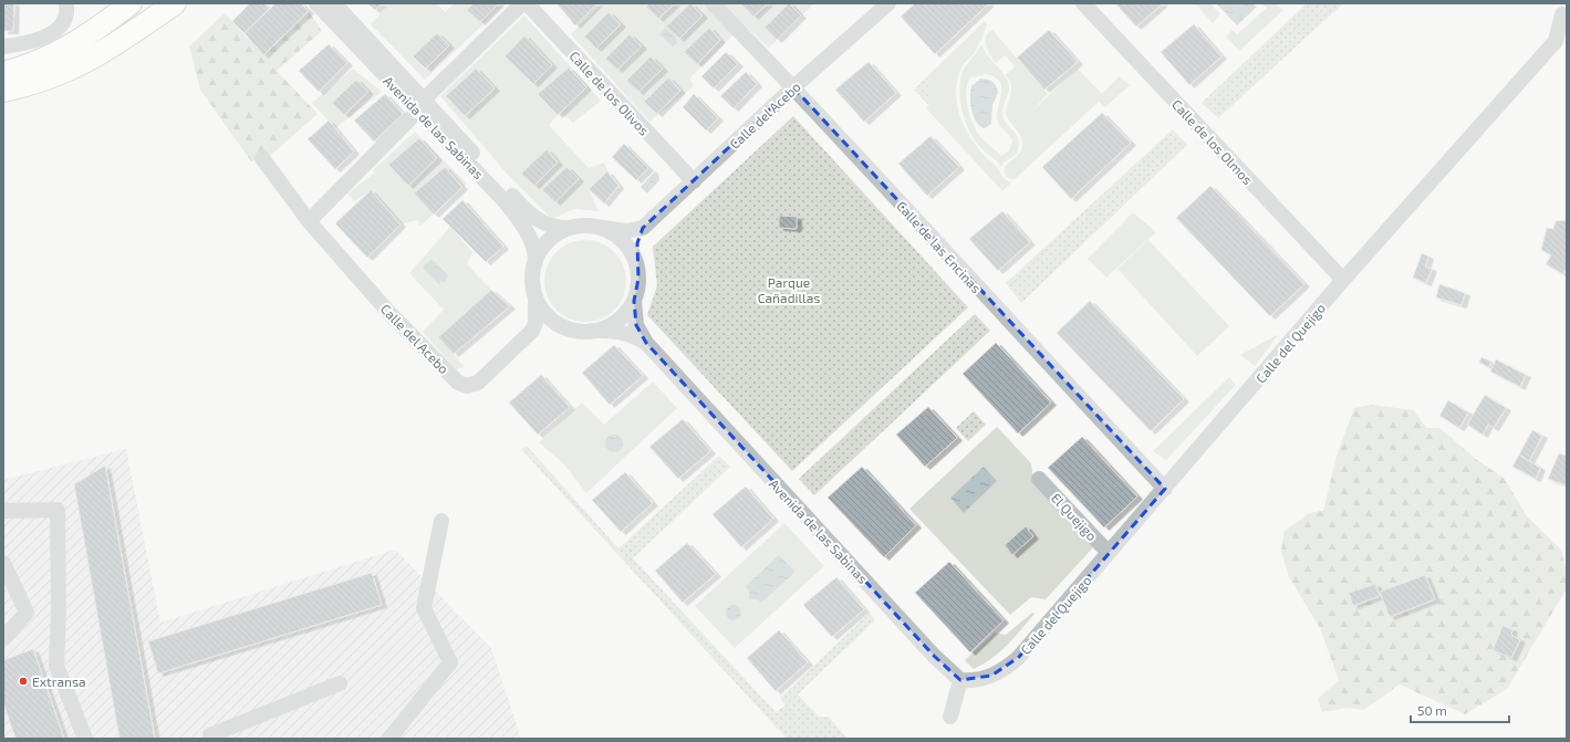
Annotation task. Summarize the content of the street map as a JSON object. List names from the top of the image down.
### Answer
{
  "streets": {
    "street": [
      "Calle de los Olivos",
      "Calle del Acebo",
      "Avenida de las Sabinas",
      "Calle de los Olmos",
      "Calle de las Encinas",
      "Calle del Quejigo",
      "El Quejigo"
    ]
  },
  "crossings": [
    ["Calle de los Olivos", "Calle del Acebo"],
    ["Calle del Acebo", "Calle de las Encinas"],
    ["Avenida de las Sabinas", "Calle del Quejigo"],
    ["Calle de los Olmos", "Calle del Quejigo"],
    ["Calle de las Encinas", "Calle del Quejigo"],
    ["Calle del Quejigo", "El Quejigo"]
  ],
  "parks": ["Parque Cañadillas"],
  "places": ["Extransa"],
  "scale_bar": "50 m"
}
